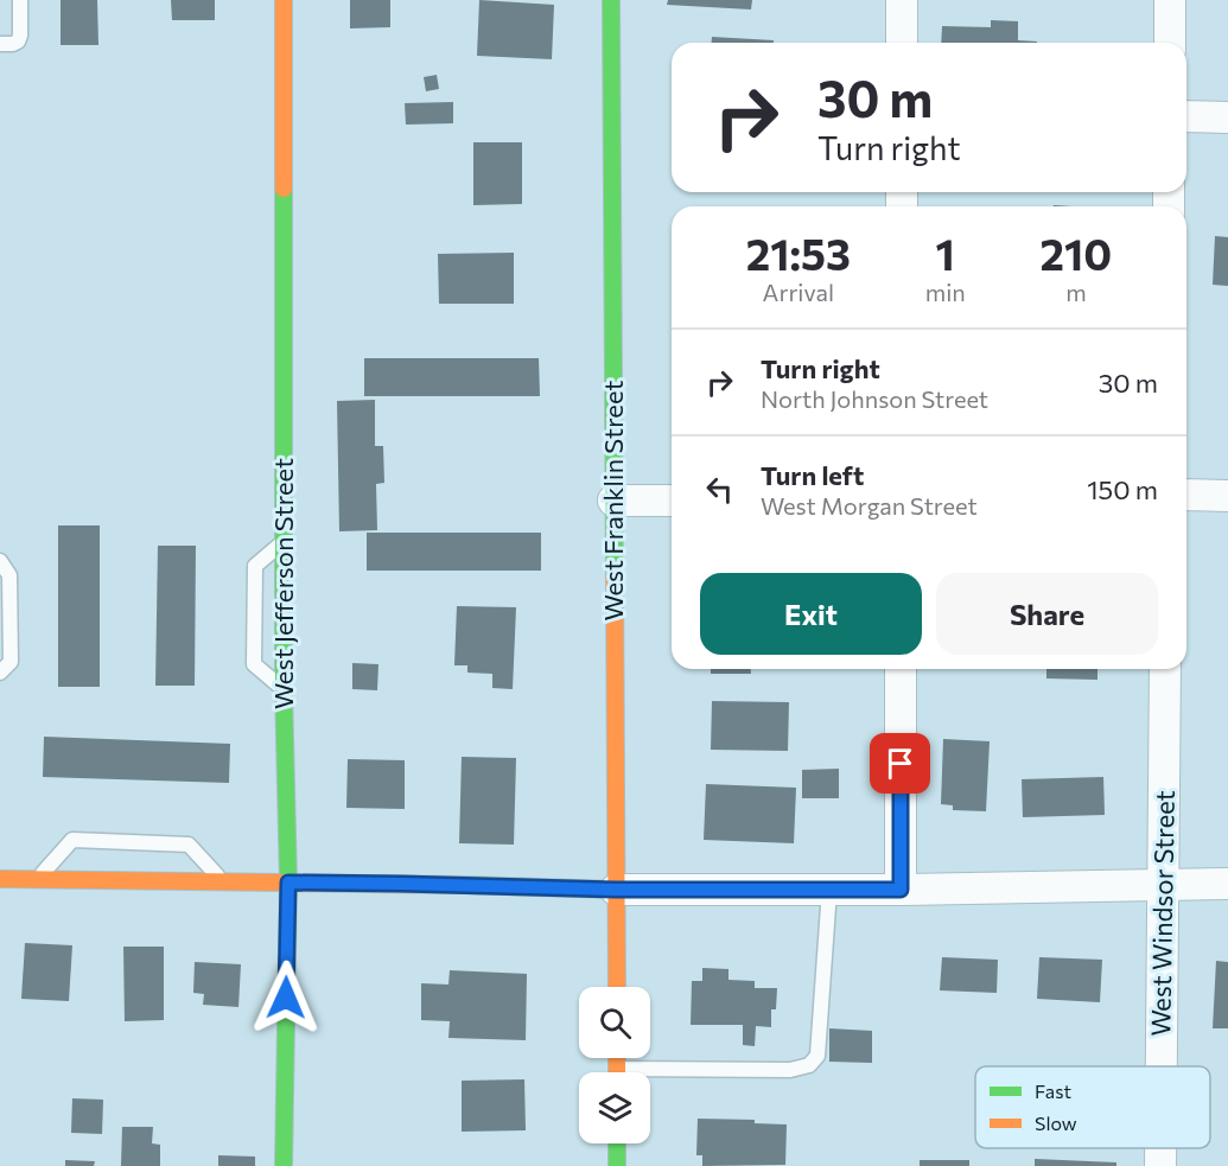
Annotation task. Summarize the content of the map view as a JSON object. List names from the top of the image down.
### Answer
{
  "streets": {
    "main road": ["West Franklin Street", "West Jefferson Street"],
    "street": ["West Windsor Street"]
  },
  "legend": ["Fast", "Slow"],
  "page": {
    "turn": ["30 m", "Turn right"],
    "eta": [
      "21:53",
      "Arrival",
      "1",
      "min",
      "210",
      "m"
    ],
    "list": [
      {
        "name": "Turn right",
        "note": "North Johnson Street",
        "value": "30 m"
      },
      {
        "name": "Turn left",
        "note": "West Morgan Street",
        "value": "150 m"
      }
    ],
    "buttons": ["Exit", "Share"]
  }
}
